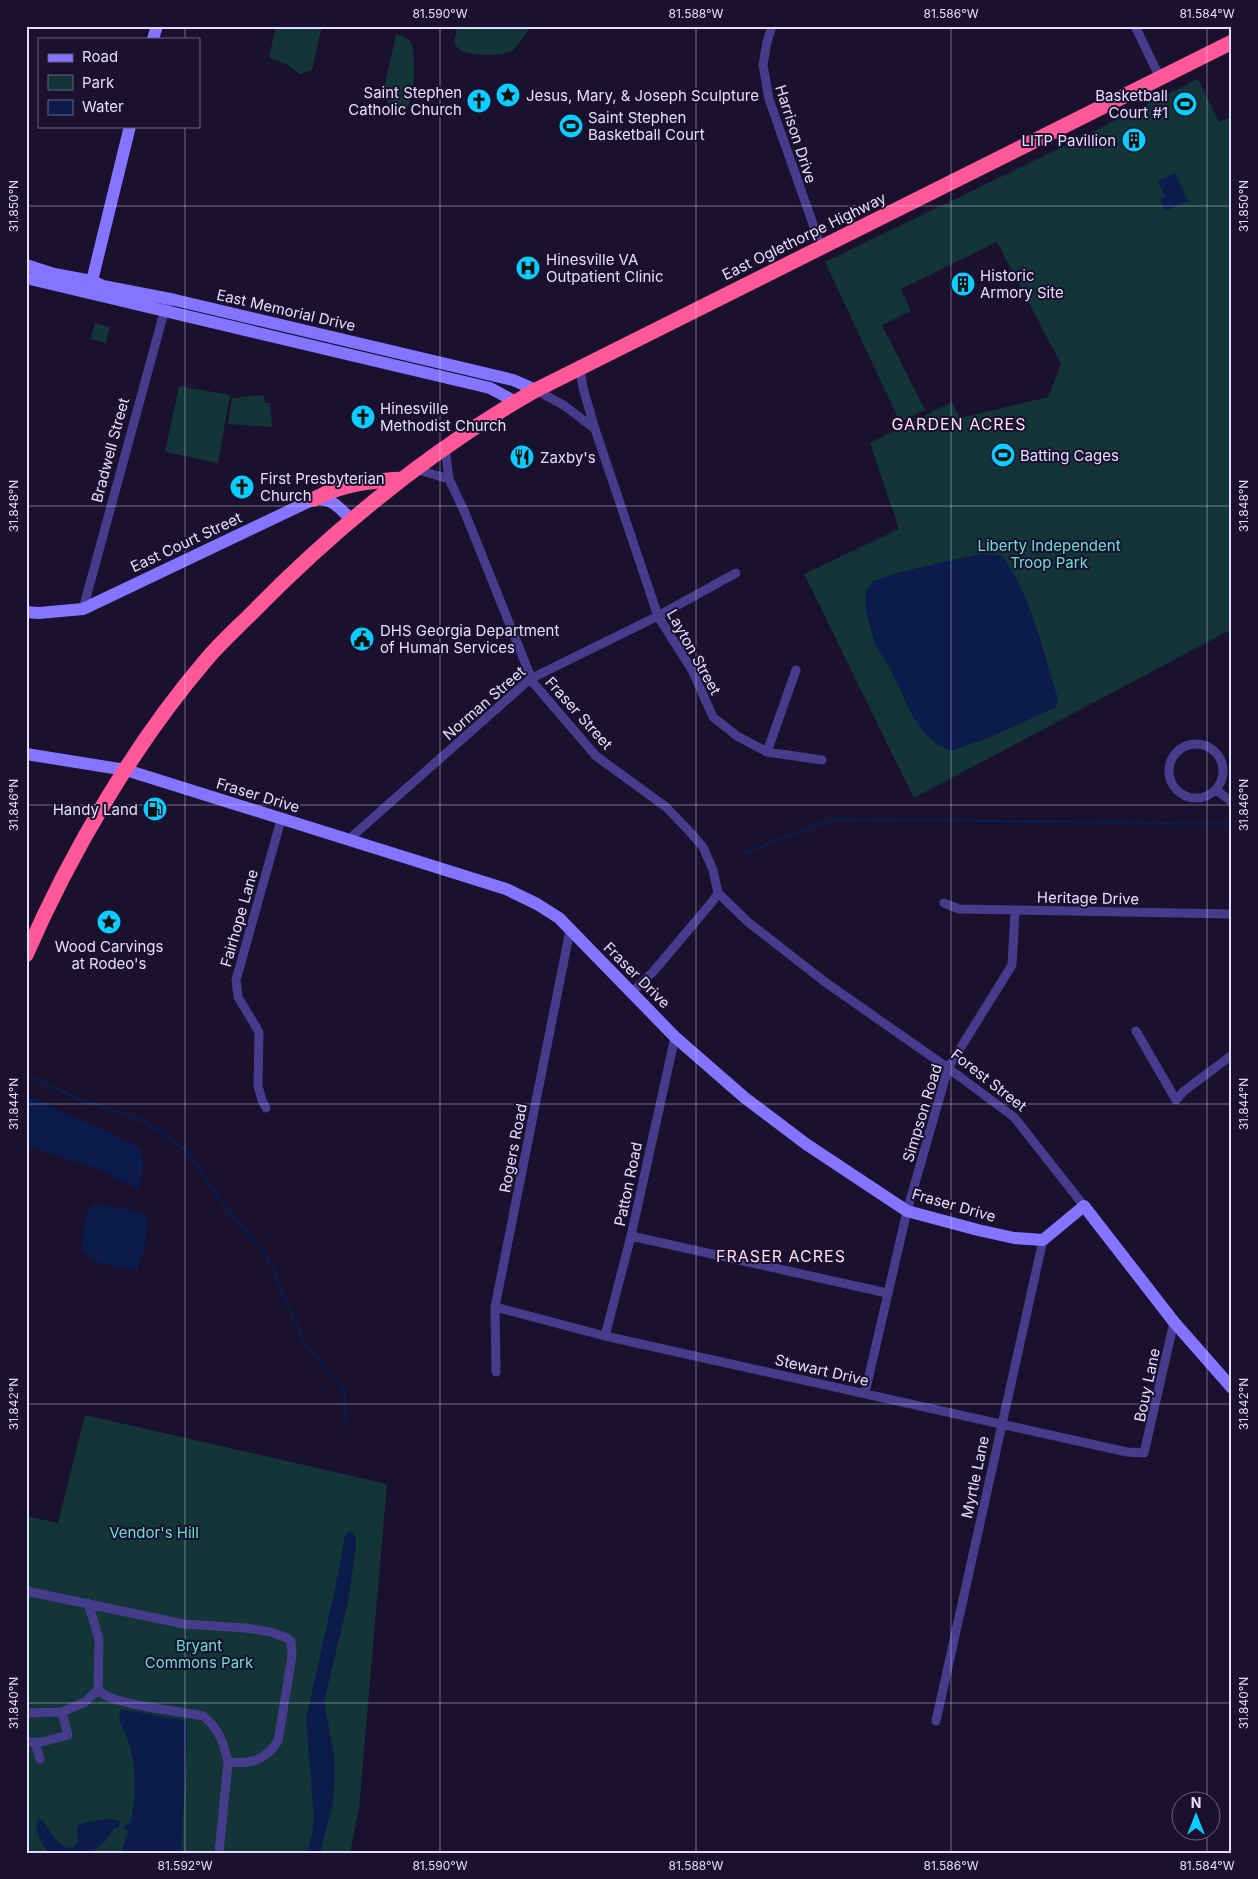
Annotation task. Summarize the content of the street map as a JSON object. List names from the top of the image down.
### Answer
{
  "streets": {
    "highway": ["East Oglethorpe Highway"],
    "street": [
      "Harrison Drive",
      "East Memorial Drive",
      "Bradwell Street",
      "East Court Street",
      "Layton Street",
      "Norman Street",
      "Fraser Street",
      "Fraser Drive",
      "Heritage Drive",
      "Fairhope Lane",
      "Forest Street",
      "Simpson Road",
      "Rogers Road",
      "Patton Road",
      "Stewart Drive",
      "Bouy Lane",
      "Myrtle Lane"
    ]
  },
  "crossings": [
    ["Harrison Drive", "East Oglethorpe Highway"],
    ["East Oglethorpe Highway", "East Memorial Drive"],
    ["East Oglethorpe Highway", "Layton Street"],
    ["East Oglethorpe Highway", "Fraser Street"],
    ["East Oglethorpe Highway", "Fraser Drive"],
    ["East Memorial Drive", "Bradwell Street"],
    ["Bradwell Street", "East Court Street"],
    ["Layton Street", "Norman Street"],
    ["Norman Street", "Fraser Street"],
    ["Norman Street", "Fraser Drive"],
    ["Fraser Street", "Forest Street"],
    ["Fraser Drive", "Fairhope Lane"],
    ["Fraser Drive", "Simpson Road"],
    ["Fraser Drive", "Rogers Road"],
    ["Fraser Drive", "Patton Road"],
    ["Fraser Drive", "Myrtle Lane"],
    ["Heritage Drive", "Simpson Road"],
    ["Forest Street", "Simpson Road"],
    ["Forest Street", "Bouy Lane"],
    ["Simpson Road", "Stewart Drive"],
    ["Rogers Road", "Stewart Drive"],
    ["Patton Road", "Stewart Drive"],
    ["Stewart Drive", "Bouy Lane"],
    ["Stewart Drive", "Myrtle Lane"]
  ],
  "districts": ["GARDEN ACRES", "FRASER ACRES"],
  "parks": ["Liberty Independent Troop Park", "Vendor's Hill", "Bryant Commons Park"],
  "places": {
    "place": ["Jesus, Mary, & Joseph Sculpture", "Wood Carvings at Rodeo's"],
    "church": ["Saint Stephen Catholic Church", "Hinesville Methodist Church", "First Presbyterian Church"],
    "sports": ["Basketball Court #1", "Saint Stephen Basketball Court", "Batting Cages"],
    "building": ["LITP Pavillion", "Historic Armory Site"],
    "hospital": ["Hinesville VA Outpatient Clinic"],
    "restaurant": ["Zaxby's"],
    "public building": ["DHS Georgia Department of Human Services"],
    "fuel station": ["Handy Land"]
  },
  "legend": ["Road", "Park", "Water"],
  "north": "top",
  "coordinates": [
    "81.590°W",
    "81.588°W",
    "81.586°W",
    "81.584°W",
    "31.850°N",
    "31.848°N",
    "31.846°N",
    "31.844°N",
    "31.842°N",
    "31.840°N",
    "81.592°W"
  ]
}
